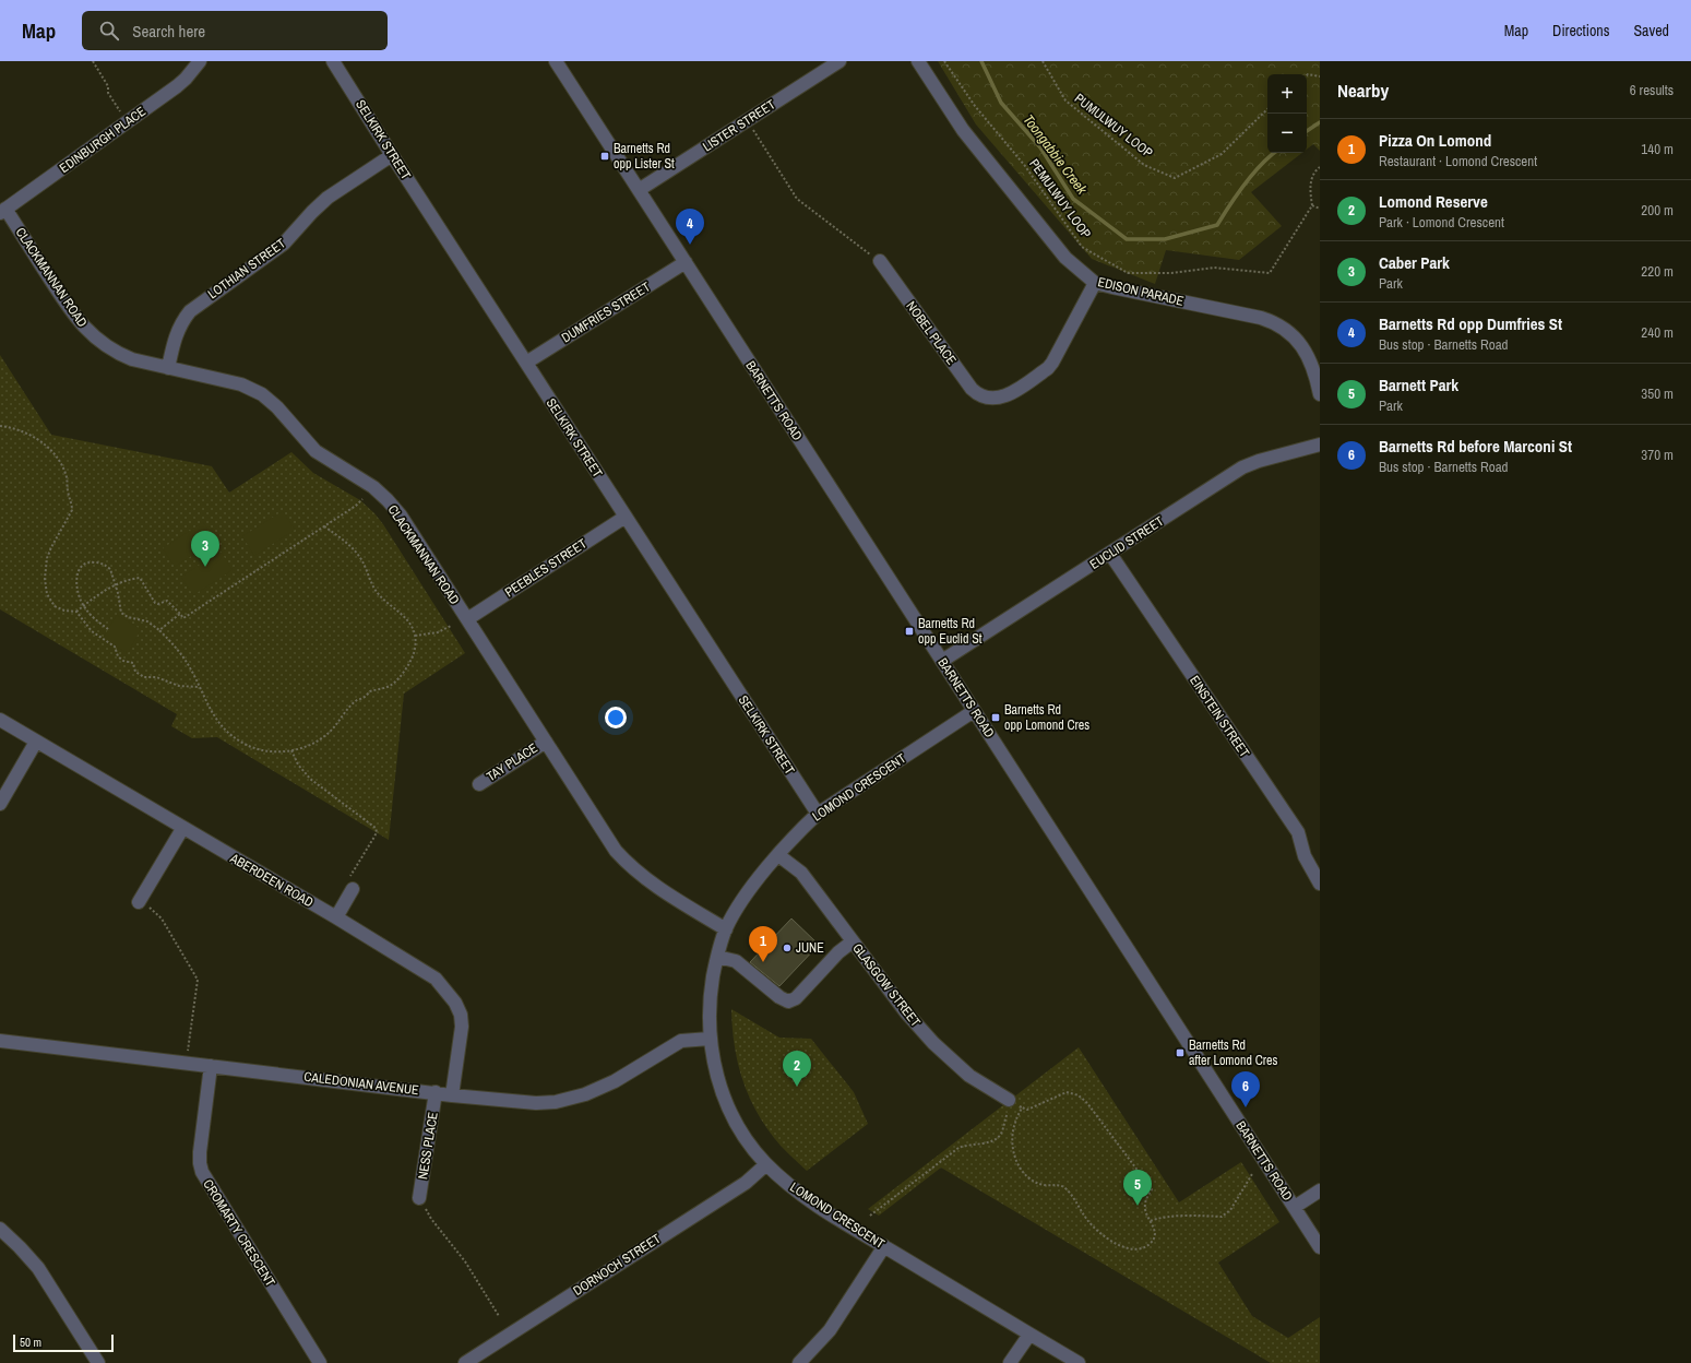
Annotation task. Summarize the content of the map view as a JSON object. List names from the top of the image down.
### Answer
{
  "streets": {
    "street": [
      "LISTER STREET",
      "EDINBURGH PLACE",
      "SELKIRK STREET",
      "LOTHIAN STREET",
      "CLACKMANNAN ROAD",
      "EDISON PARADE",
      "DUMFRIES STREET",
      "NOBEL PLACE",
      "BARNETTS ROAD",
      "EUCLID STREET",
      "PEEBLES STREET",
      "EINSTEIN STREET",
      "TAY PLACE",
      "LOMOND CRESCENT",
      "ABERDEEN ROAD",
      "GLASGOW STREET",
      "CALEDONIAN AVENUE",
      "NESS PLACE",
      "CROMARTY CRESCENT",
      "DORNOCH STREET"
    ],
    "path": ["PUMULWUY LOOP", "PEMULWUY LOOP"]
  },
  "crossings": [
    ["LISTER STREET", "BARNETTS ROAD"],
    ["EDINBURGH PLACE", "CLACKMANNAN ROAD"],
    ["SELKIRK STREET", "LOTHIAN STREET"],
    ["SELKIRK STREET", "DUMFRIES STREET"],
    ["SELKIRK STREET", "PEEBLES STREET"],
    ["SELKIRK STREET", "LOMOND CRESCENT"],
    ["LOTHIAN STREET", "CLACKMANNAN ROAD"],
    ["CLACKMANNAN ROAD", "PEEBLES STREET"],
    ["CLACKMANNAN ROAD", "TAY PLACE"],
    ["CLACKMANNAN ROAD", "LOMOND CRESCENT"],
    ["EDISON PARADE", "NOBEL PLACE"],
    ["DUMFRIES STREET", "BARNETTS ROAD"],
    ["BARNETTS ROAD", "EUCLID STREET"],
    ["BARNETTS ROAD", "LOMOND CRESCENT"],
    ["EUCLID STREET", "EINSTEIN STREET"],
    ["LOMOND CRESCENT", "GLASGOW STREET"],
    ["LOMOND CRESCENT", "CALEDONIAN AVENUE"],
    ["LOMOND CRESCENT", "DORNOCH STREET"],
    ["ABERDEEN ROAD", "CALEDONIAN AVENUE"],
    ["CALEDONIAN AVENUE", "NESS PLACE"],
    ["CALEDONIAN AVENUE", "CROMARTY CRESCENT"]
  ],
  "water": ["Toongabbie Creek"],
  "places": {
    "transit": [
      "Barnetts Rd opp Lister St",
      "Barnetts Rd opp Euclid St",
      "Barnetts Rd opp Lomond Cres",
      "Barnetts Rd after Lomond Cres"
    ],
    "other": ["JUNE"]
  },
  "scale_bar": "50 m",
  "page": {
    "header": "Map",
    "search": "Search here",
    "nav": ["Map", "Directions", "Saved"],
    "heading": ["Nearby", "6 results"],
    "map_buttons": ["+", "−"],
    "list": [
      {
        "mark": "1",
        "name": "Pizza On Lomond",
        "note": "Restaurant · Lomond Crescent",
        "value": "140 m"
      },
      {
        "mark": "2",
        "name": "Lomond Reserve",
        "note": "Park · Lomond Crescent",
        "value": "200 m"
      },
      {
        "mark": "3",
        "name": "Caber Park",
        "note": "Park",
        "value": "220 m"
      },
      {
        "mark": "4",
        "name": "Barnetts Rd opp Dumfries St",
        "note": "Bus stop · Barnetts Road",
        "value": "240 m"
      },
      {
        "mark": "5",
        "name": "Barnett Park",
        "note": "Park",
        "value": "350 m"
      },
      {
        "mark": "6",
        "name": "Barnetts Rd before Marconi St",
        "note": "Bus stop · Barnetts Road",
        "value": "370 m"
      }
    ],
    "pins": [
      "4",
      "3",
      "1",
      "2",
      "6",
      "5"
    ],
    "scale": "50 m"
  }
}
